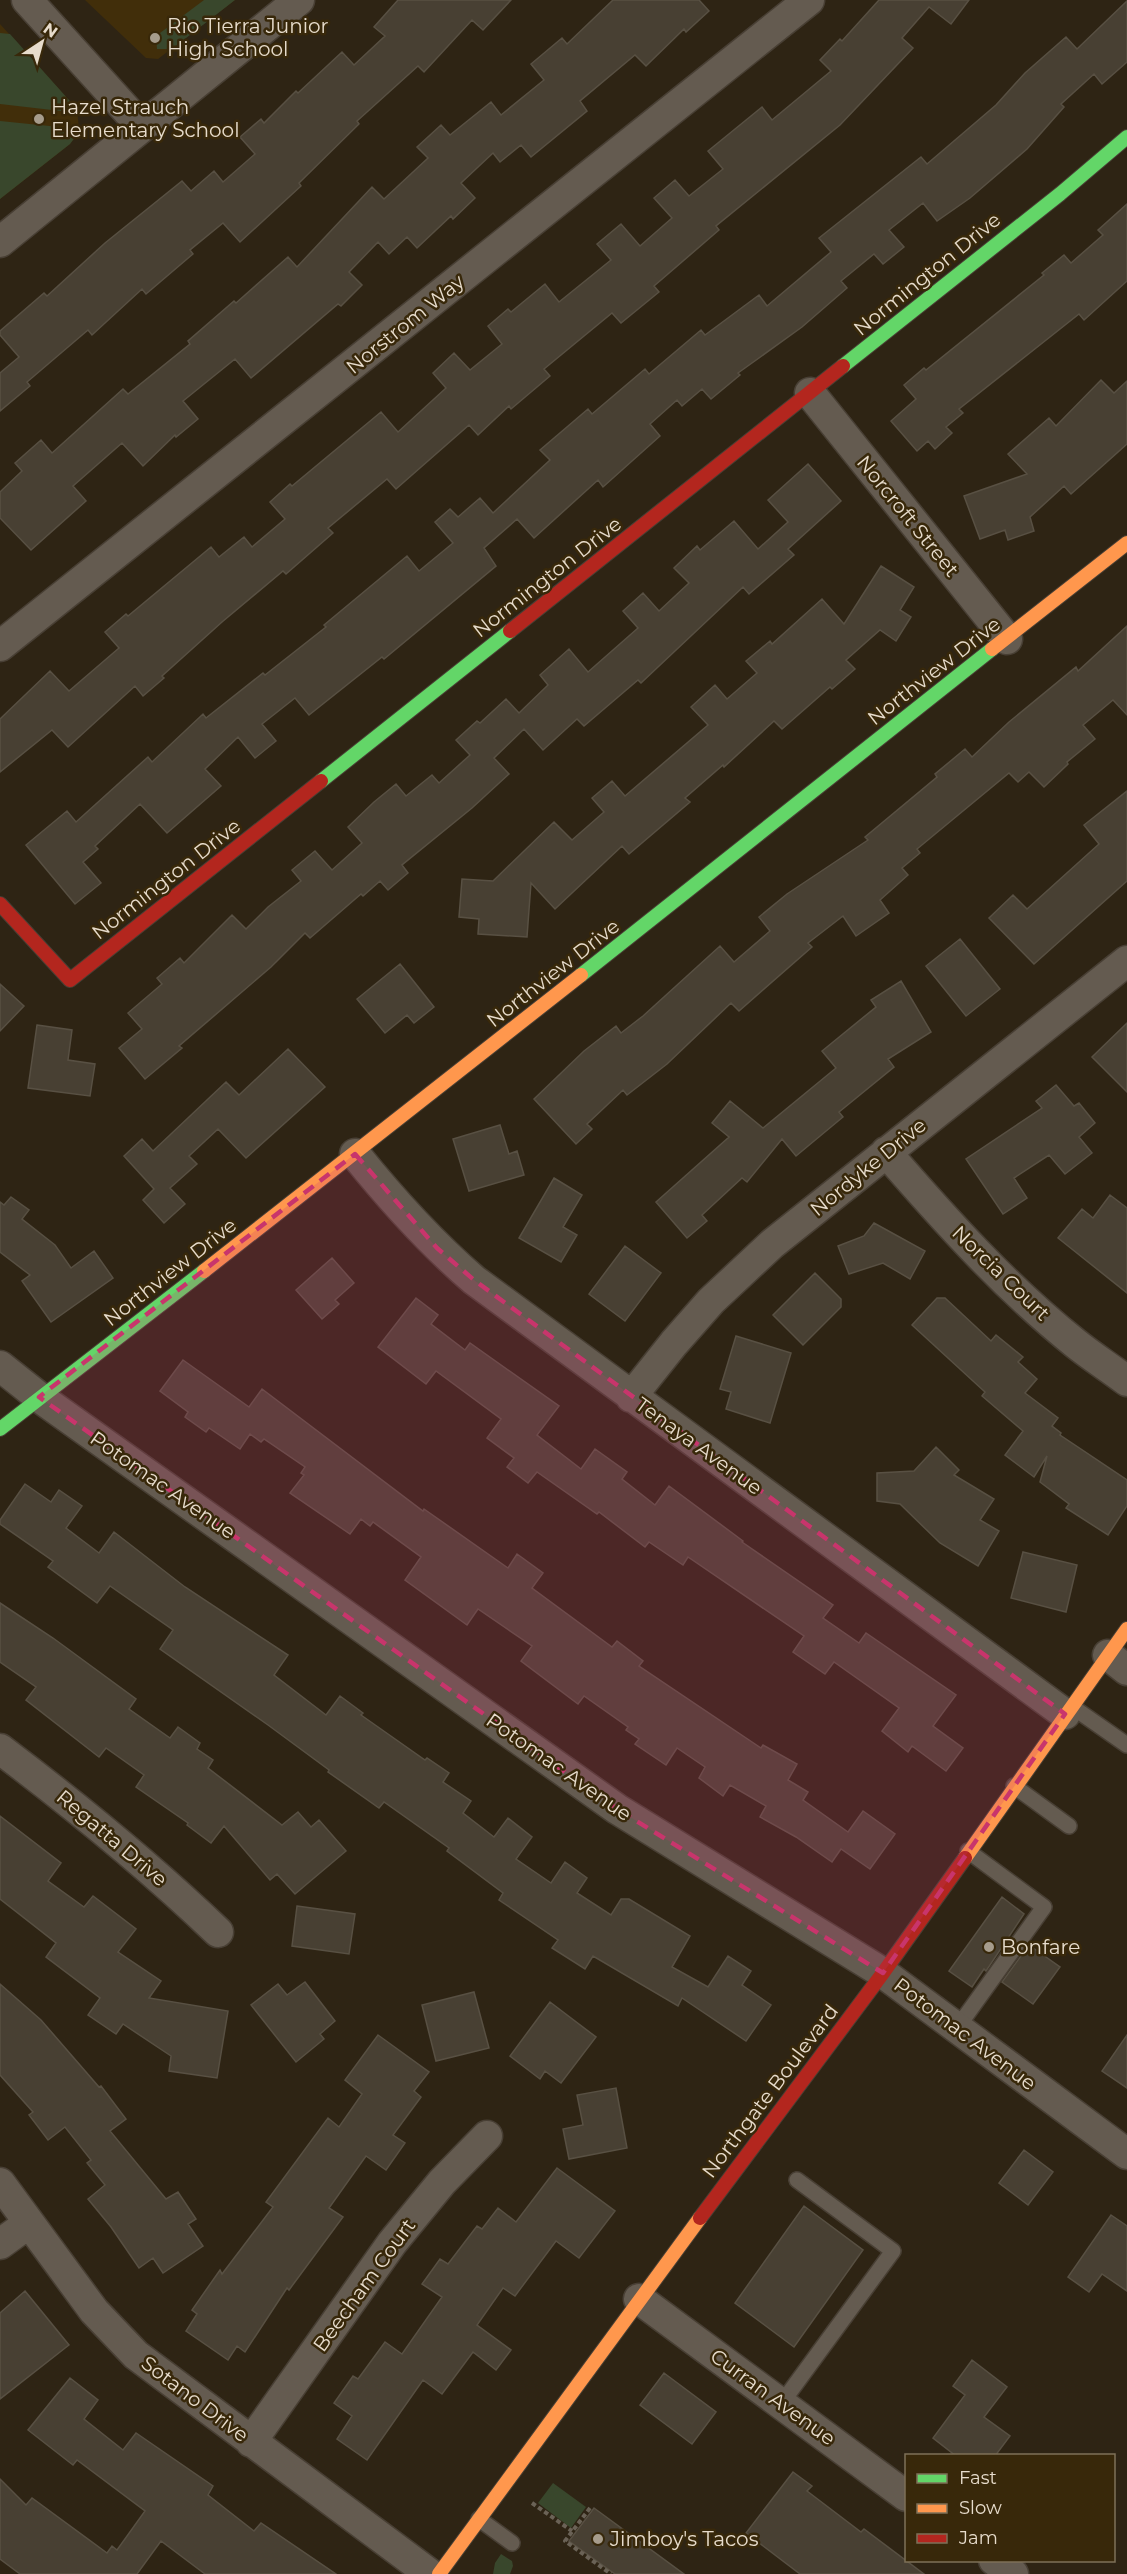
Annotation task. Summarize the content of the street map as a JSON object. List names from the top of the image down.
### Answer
{
  "streets": {
    "street": [
      "Normington Drive",
      "Norstrom Way",
      "Norcroft Street",
      "Northview Drive",
      "Nordyke Drive",
      "Norcia Court",
      "Tenaya Avenue",
      "Potomac Avenue",
      "Regatta Drive",
      "Northgate Boulevard",
      "Beecham Court",
      "Curran Avenue",
      "Sotano Drive"
    ]
  },
  "crossings": [
    ["Normington Drive", "Norcroft Street"],
    ["Norcroft Street", "Northview Drive"],
    ["Northview Drive", "Tenaya Avenue"],
    ["Northview Drive", "Potomac Avenue"],
    ["Nordyke Drive", "Norcia Court"],
    ["Nordyke Drive", "Tenaya Avenue"],
    ["Tenaya Avenue", "Northgate Boulevard"],
    ["Potomac Avenue", "Northgate Boulevard"],
    ["Northgate Boulevard", "Curran Avenue"],
    ["Beecham Court", "Sotano Drive"]
  ],
  "places": [
    "Rio Tierra Junior High School",
    "Hazel Strauch Elementary School",
    "Bonfare",
    "Jimboy's Tacos"
  ],
  "legend": ["Fast", "Slow", "Jam"],
  "north": "top right"
}
